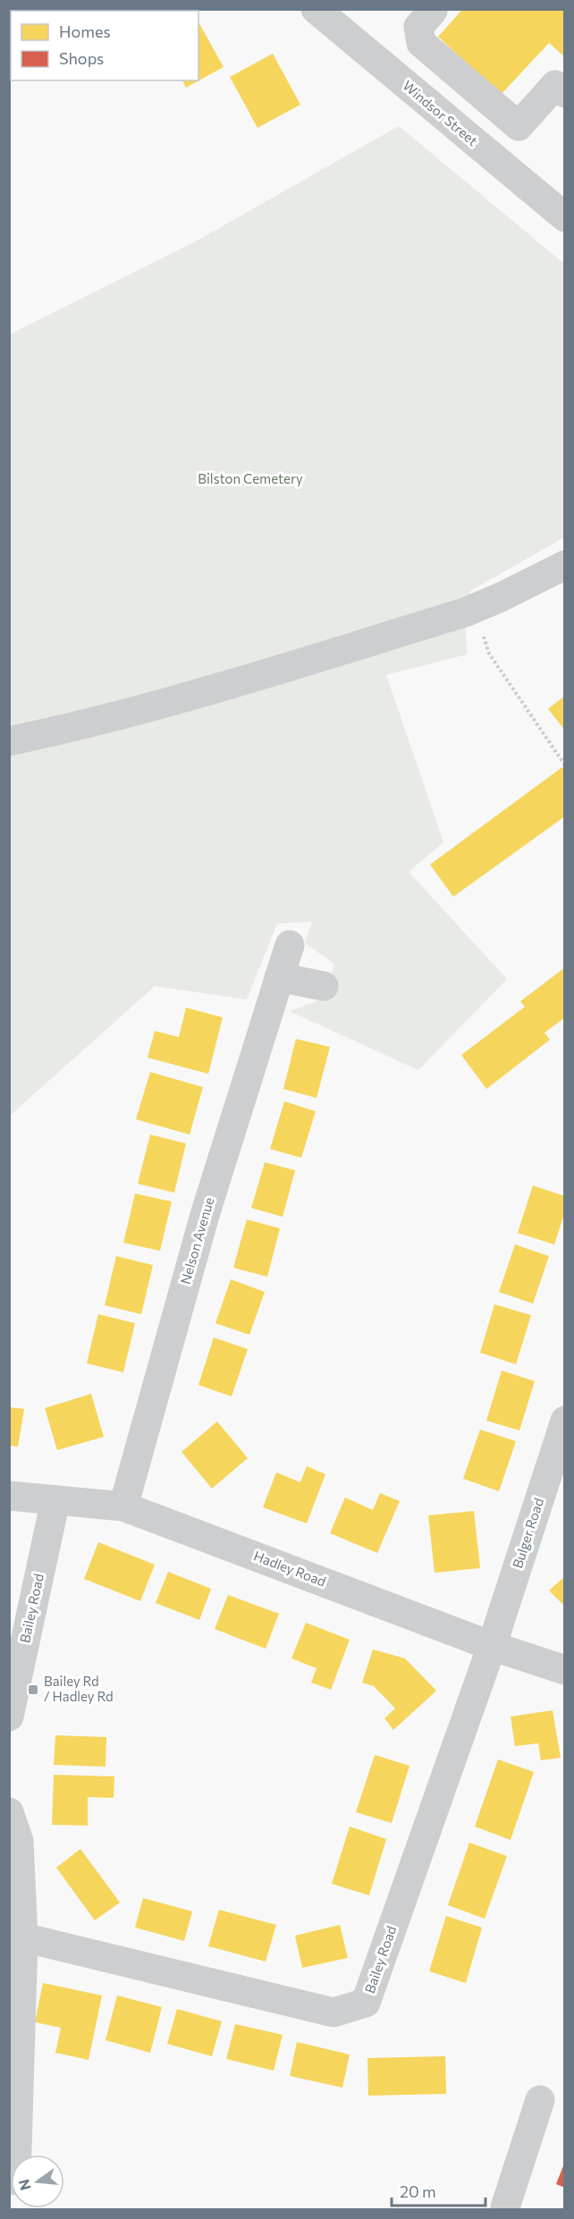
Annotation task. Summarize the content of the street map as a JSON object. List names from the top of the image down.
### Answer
{
  "streets": {
    "street": [
      "Windsor Street",
      "Nelson Avenue",
      "Bulger Road",
      "Hadley Road",
      "Bailey Road"
    ]
  },
  "crossings": [
    ["Nelson Avenue", "Hadley Road"],
    ["Bulger Road", "Hadley Road"],
    ["Bulger Road", "Bailey Road"],
    ["Hadley Road", "Bailey Road"]
  ],
  "parks": ["Bilston Cemetery"],
  "places": {
    "transit": ["Bailey Rd / Hadley Rd"]
  },
  "legend": ["Homes", "Shops"],
  "scale_bar": "20 m",
  "north": "left"
}
